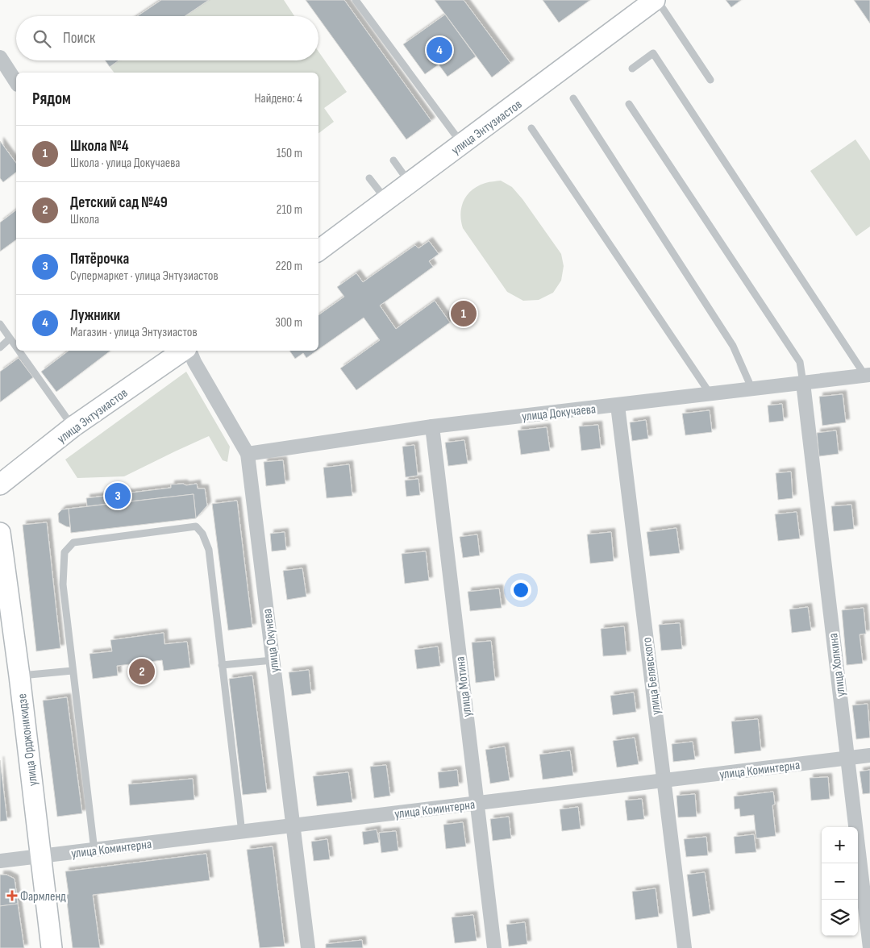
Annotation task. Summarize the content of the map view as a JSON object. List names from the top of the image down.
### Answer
{
  "streets": {
    "street": [
      "улица Энтузиастов",
      "улица Докучаева",
      "улица Окунева",
      "улица Холкина",
      "улица Белявского",
      "улица Мотина",
      "улица Орджоникидзе",
      "улица Коминтерна"
    ]
  },
  "crossings": [
    ["улица Докучаева", "улица Окунева"],
    ["улица Докучаева", "улица Холкина"],
    ["улица Докучаева", "улица Белявского"],
    ["улица Докучаева", "улица Мотина"],
    ["улица Окунева", "улица Коминтерна"],
    ["улица Холкина", "улица Коминтерна"],
    ["улица Белявского", "улица Коминтерна"],
    ["улица Мотина", "улица Коминтерна"],
    ["улица Орджоникидзе", "улица Коминтерна"]
  ],
  "places": {
    "health": ["Фармленд"]
  },
  "page": {
    "search": "Поиск",
    "pins": [
      "4",
      "1",
      "3",
      "2"
    ],
    "heading": ["Рядом", "Найдено: 4"],
    "list": [
      {
        "mark": "1",
        "name": "Школа №4",
        "note": "Школа · улица Докучаева",
        "value": "150 m"
      },
      {
        "mark": "2",
        "name": "Детский сад №49",
        "note": "Школа",
        "value": "210 m"
      },
      {
        "mark": "3",
        "name": "Пятёрочка",
        "note": "Супермаркет · улица Энтузиастов",
        "value": "220 m"
      },
      {
        "mark": "4",
        "name": "Лужники",
        "note": "Магазин · улица Энтузиастов",
        "value": "300 m"
      }
    ],
    "map_buttons": ["+", "−"]
  }
}
